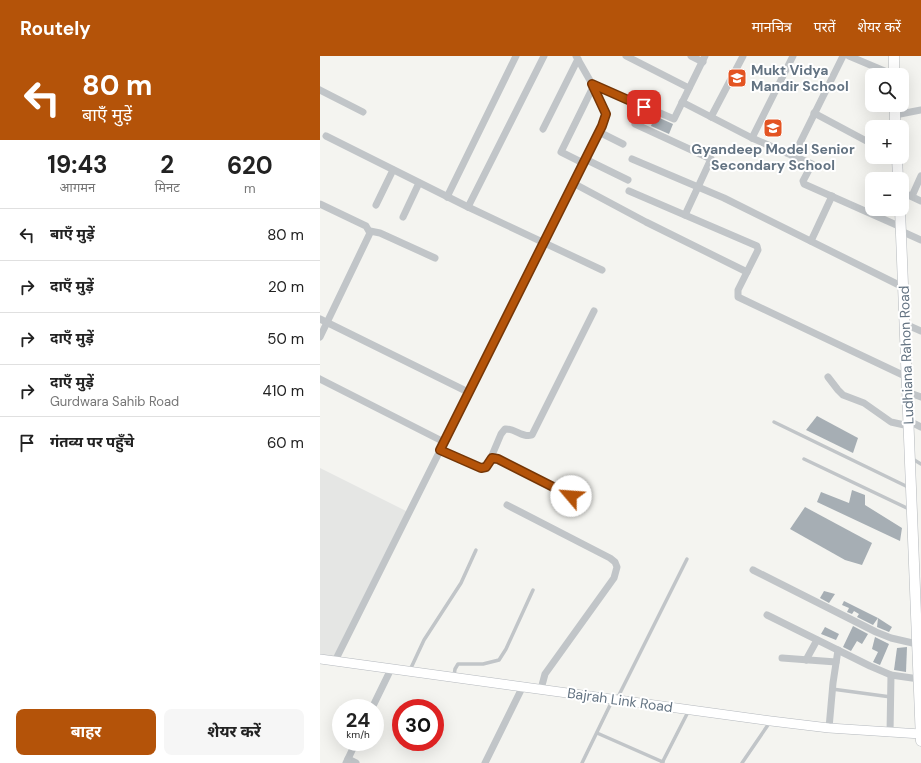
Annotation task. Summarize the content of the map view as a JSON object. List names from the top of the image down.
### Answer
{
  "streets": {
    "main road": ["Ludhiana Rahon Road"],
    "street": ["Bajrah Link Road"]
  },
  "crossings": [
    ["Ludhiana Rahon Road", "Bajrah Link Road"]
  ],
  "places": {
    "school or university": ["Mukt Vidya Mandir School", "Gyandeep Model Senior Secondary School"]
  },
  "page": {
    "header": "Routely",
    "nav": ["मानचित्र", "परतें", "शेयर करें"],
    "turn": ["80 m", "बाएँ मुड़ें"],
    "map_buttons": ["+", "−"],
    "eta": [
      "19:43",
      "आगमन",
      "2",
      "मिनट",
      "620",
      "m"
    ],
    "list": [
      {
        "name": "बाएँ मुड़ें",
        "value": "80 m"
      },
      {
        "name": "दाएँ मुड़ें",
        "value": "20 m"
      },
      {
        "name": "दाएँ मुड़ें",
        "value": "50 m"
      },
      {
        "name": "दाएँ मुड़ें",
        "note": "Gurdwara Sahib Road",
        "value": "410 m"
      },
      {
        "name": "गंतव्य पर पहुँचे",
        "value": "60 m"
      }
    ],
    "speed": "24 km/h",
    "limit": "30",
    "buttons": ["बाहर", "शेयर करें"]
  }
}
